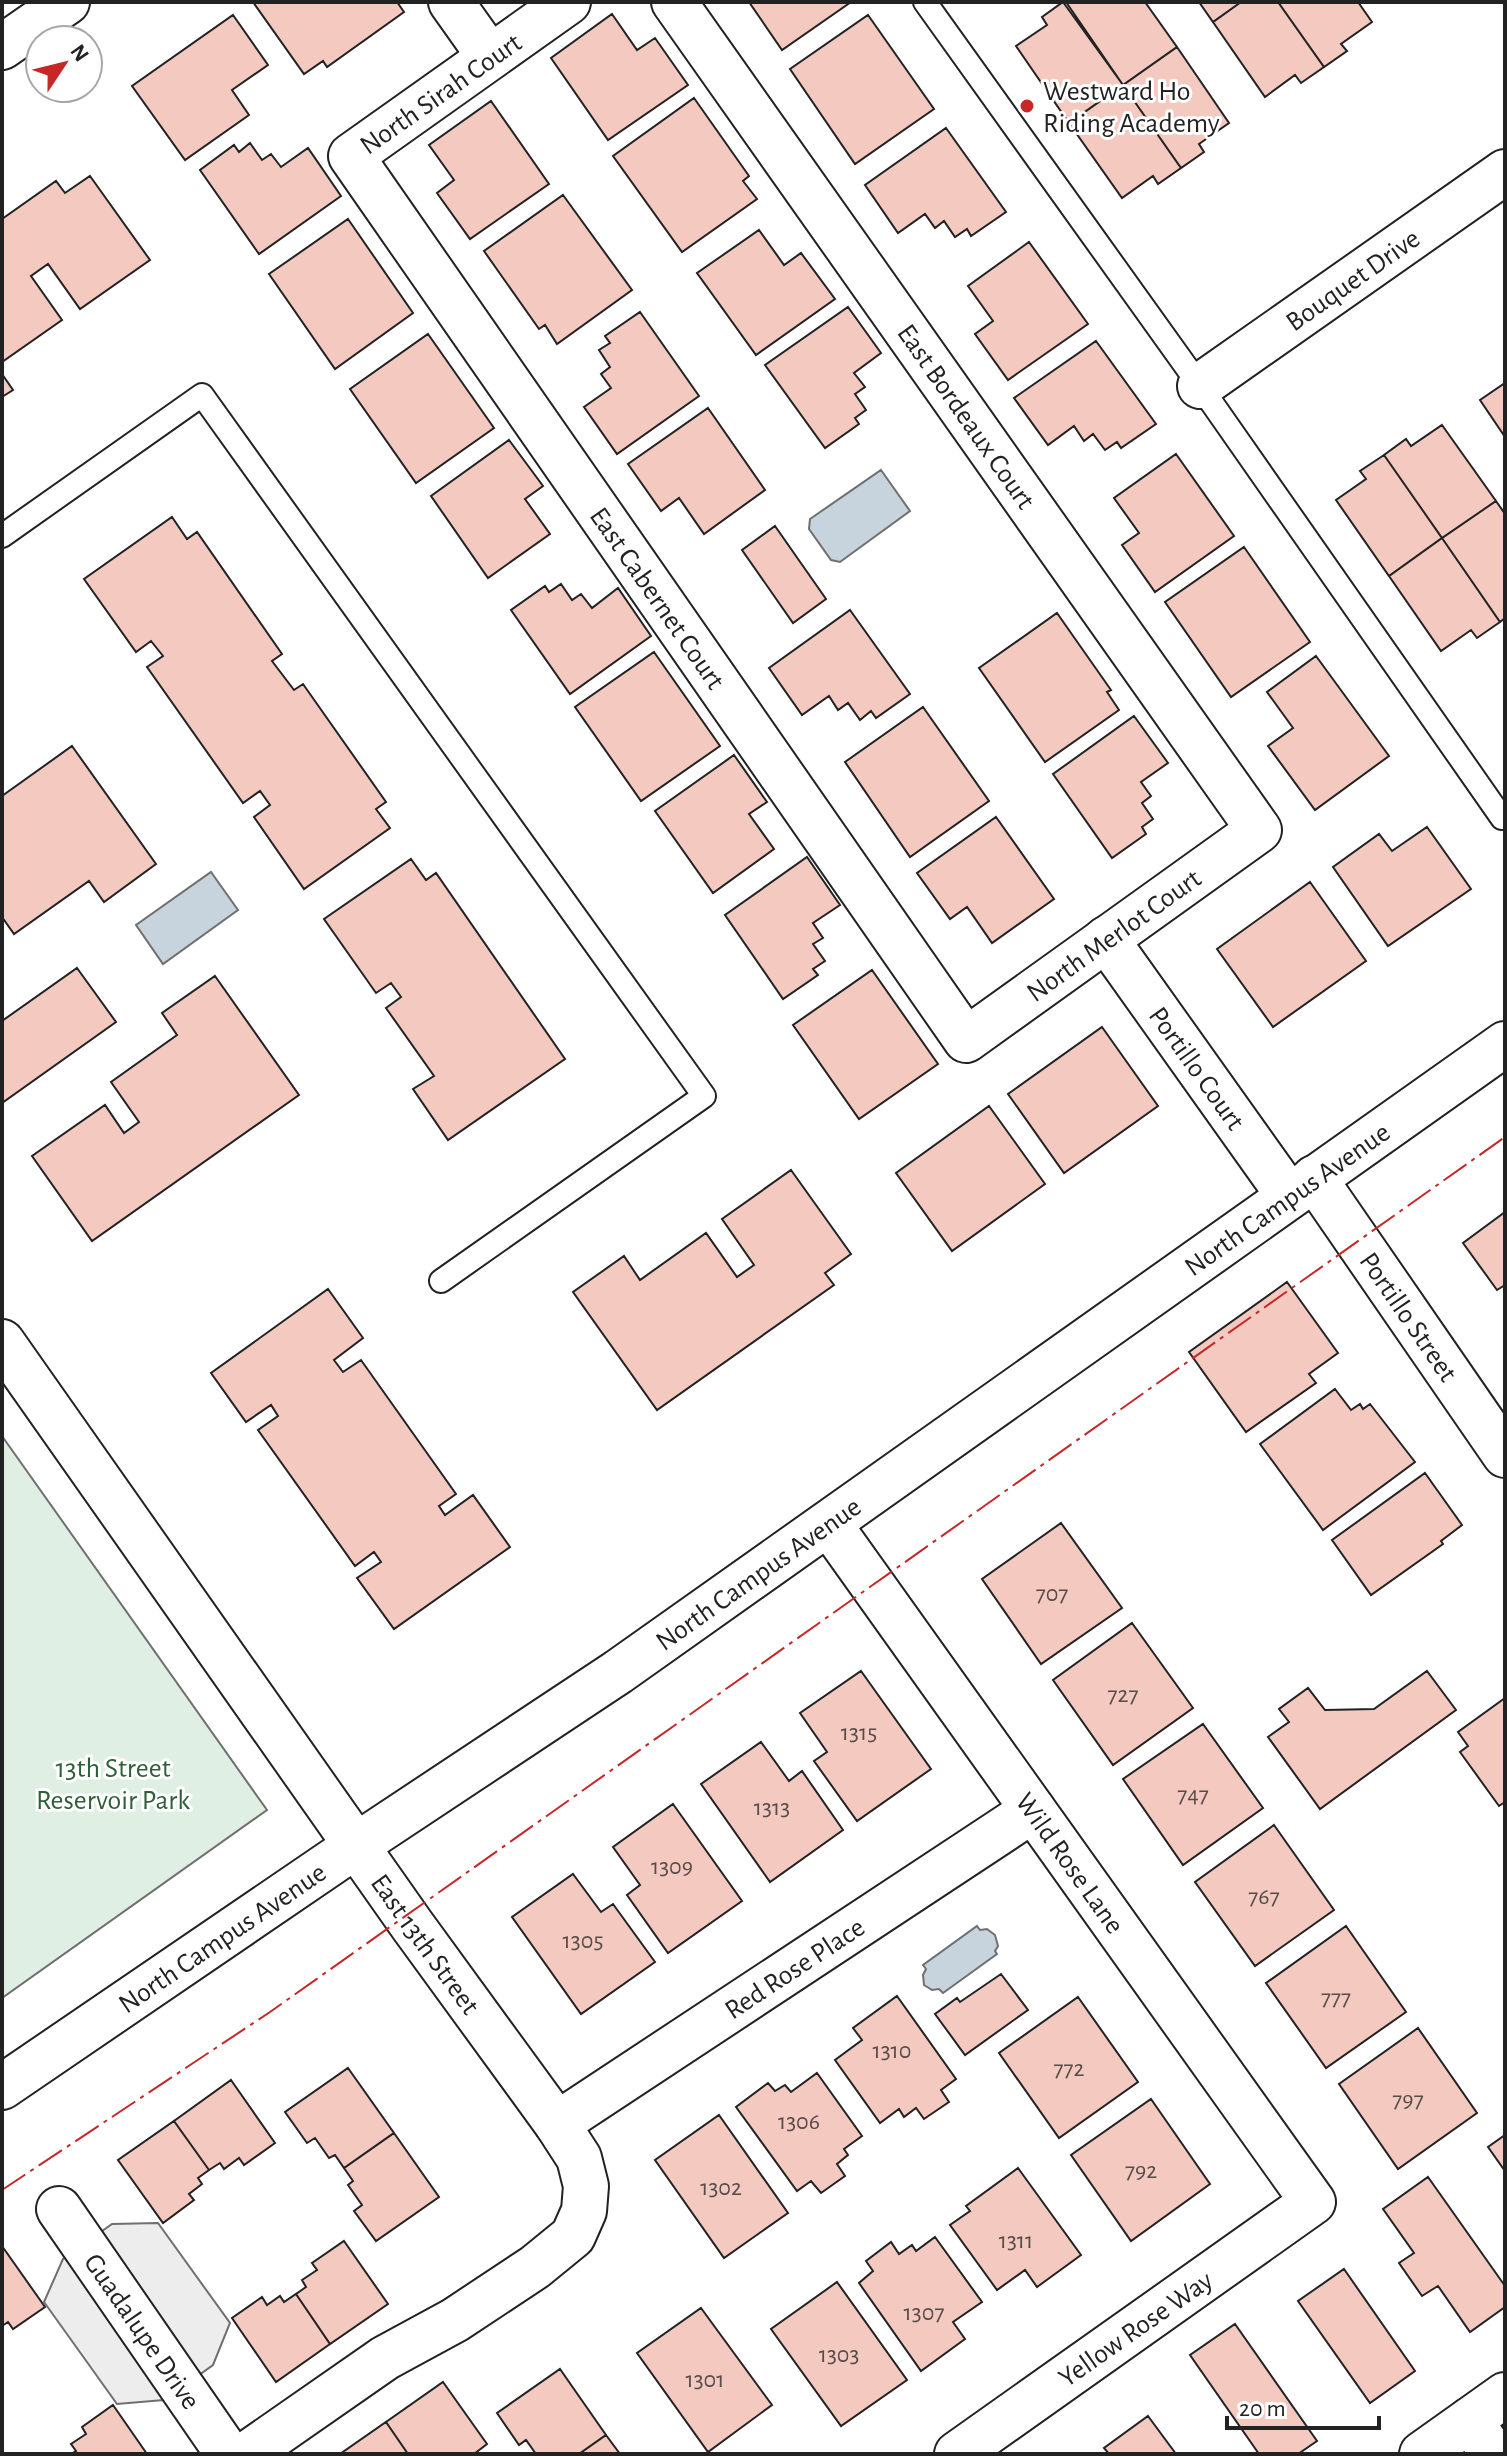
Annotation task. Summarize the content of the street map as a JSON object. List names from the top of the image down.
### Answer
{
  "streets": {
    "street": [
      "North Sirah Court",
      "Bouquet Drive",
      "East Bordeaux Court",
      "East Cabernet Court",
      "North Merlot Court",
      "Portillo Court",
      "North Campus Avenue",
      "Portillo Street",
      "Wild Rose Lane",
      "East 13th Street",
      "Red Rose Place",
      "Yellow Rose Way",
      "Guadalupe Drive"
    ]
  },
  "crossings": [
    ["North Sirah Court", "East Cabernet Court"],
    ["East Bordeaux Court", "North Merlot Court"],
    ["East Cabernet Court", "North Merlot Court"],
    ["North Merlot Court", "Portillo Court"],
    ["Portillo Court", "North Campus Avenue"],
    ["Portillo Court", "Portillo Street"],
    ["North Campus Avenue", "Portillo Street"],
    ["North Campus Avenue", "Wild Rose Lane"],
    ["North Campus Avenue", "East 13th Street"],
    ["Wild Rose Lane", "Red Rose Place"],
    ["Wild Rose Lane", "Yellow Rose Way"],
    ["East 13th Street", "Red Rose Place"]
  ],
  "parks": ["13th Street Reservoir Park"],
  "places": ["Westward Ho Riding Academy"],
  "house_numbers": [
    "707",
    "727",
    "1315",
    "747",
    "1313",
    "1309",
    "767",
    "1305",
    "777",
    "1310",
    "772",
    "797",
    "1306",
    "792",
    "1302",
    "1311",
    "1307",
    "1303",
    "1301"
  ],
  "scale_bar": "20 m",
  "north": "top right"
}
